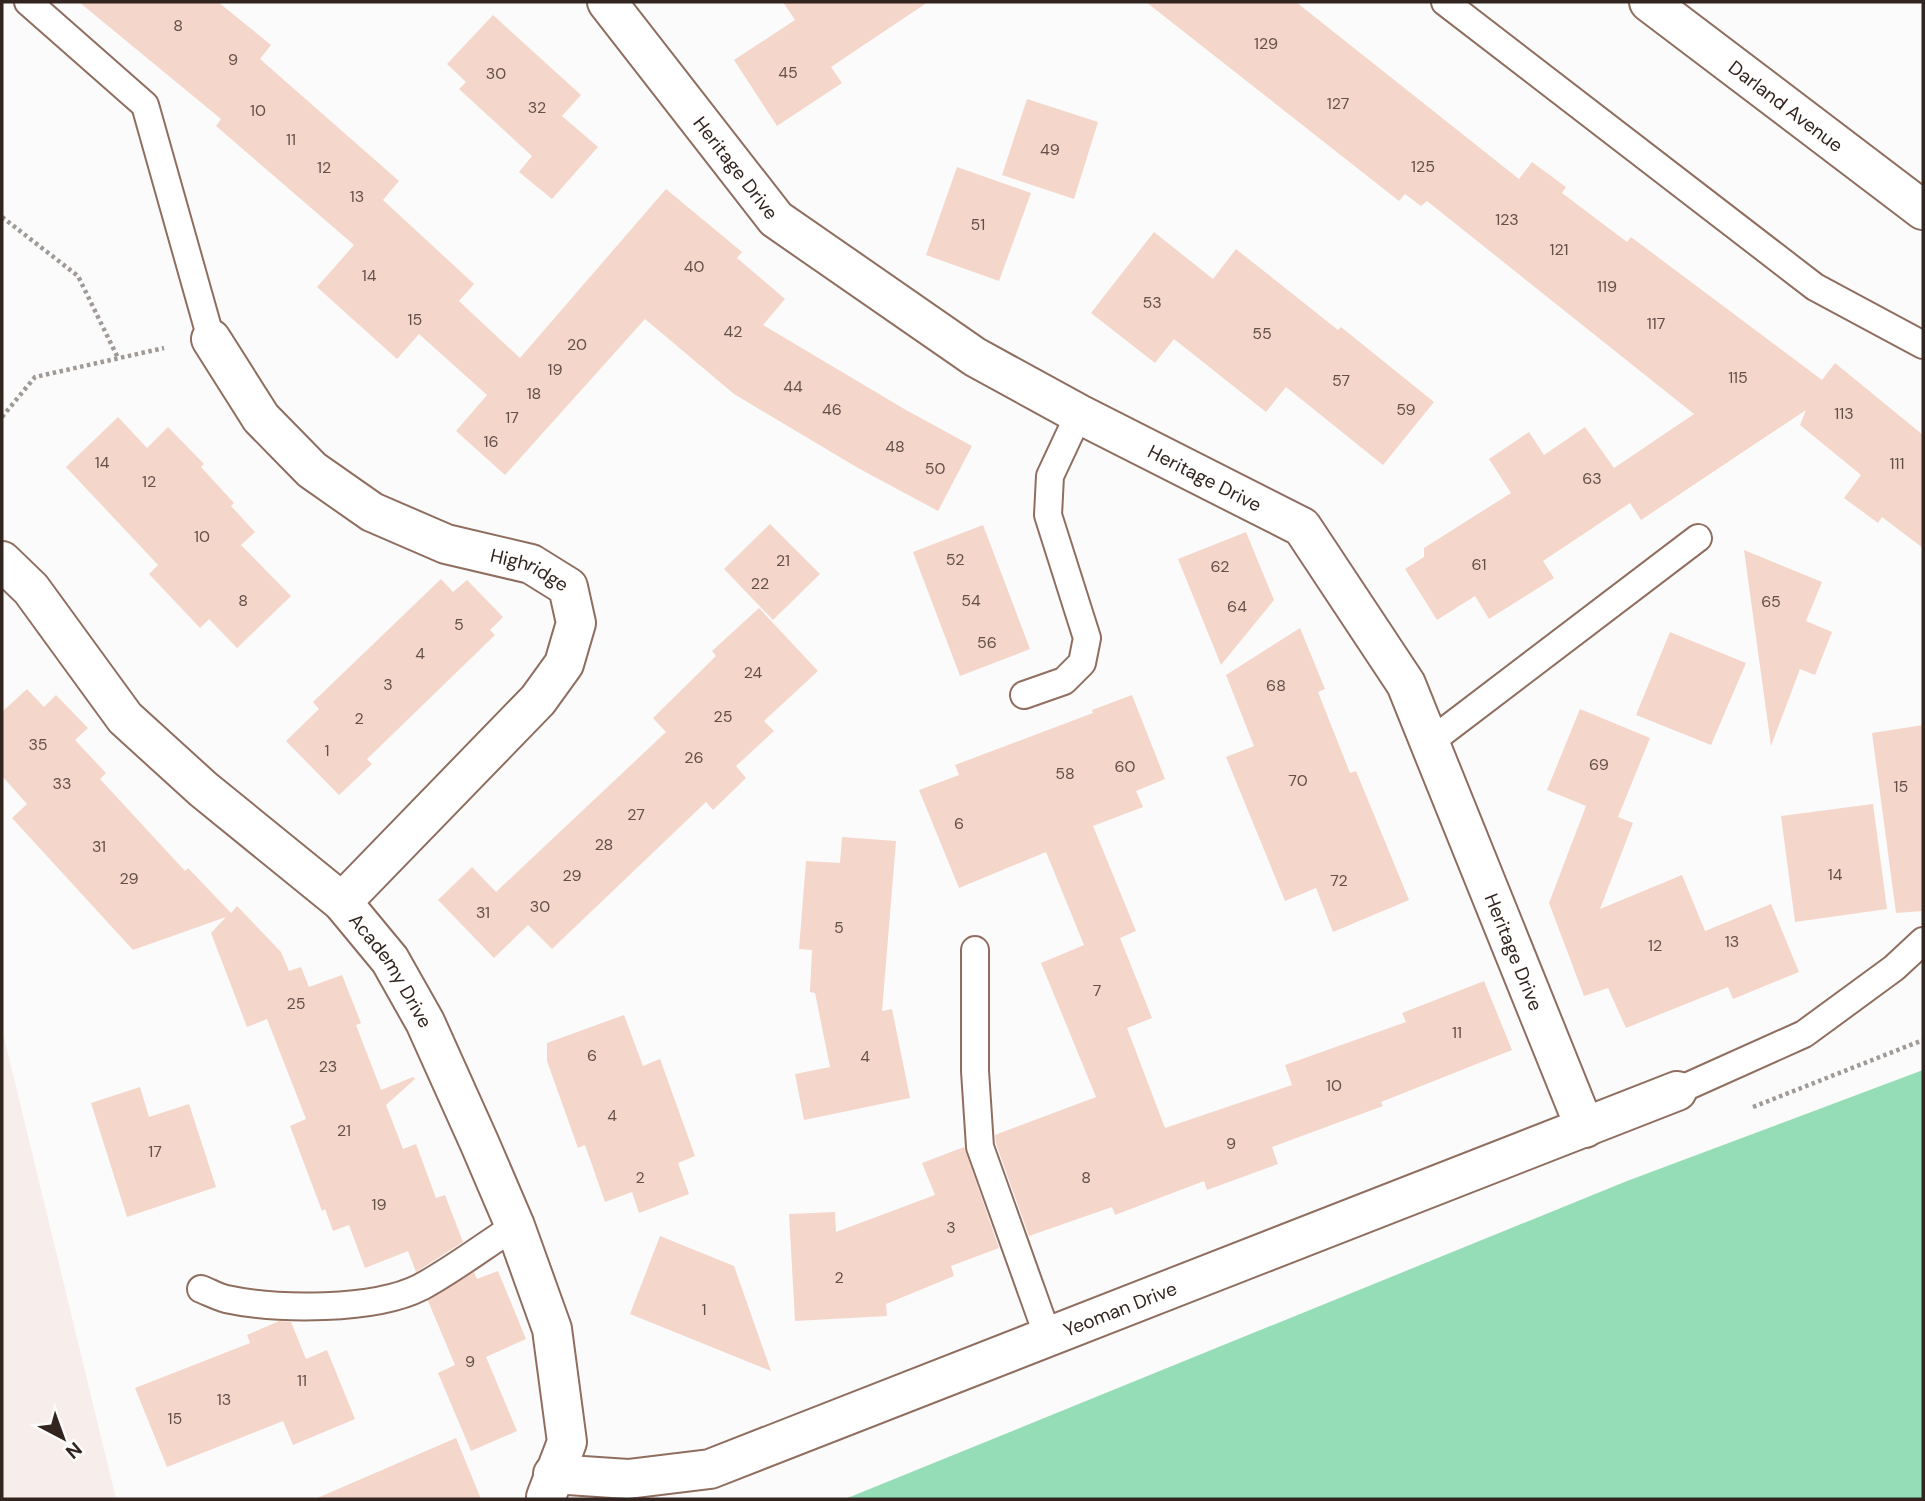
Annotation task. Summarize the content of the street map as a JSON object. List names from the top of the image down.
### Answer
{
  "streets": {
    "street": [
      "Darland Avenue",
      "Heritage Drive",
      "Highridge",
      "Academy Drive",
      "Yeoman Drive"
    ]
  },
  "crossings": [
    ["Heritage Drive", "Yeoman Drive"],
    ["Highridge", "Academy Drive"],
    ["Academy Drive", "Yeoman Drive"]
  ],
  "house_numbers": [
    "8",
    "129",
    "9",
    "45",
    "30",
    "127",
    "32",
    "10",
    "11",
    "49",
    "125",
    "12",
    "13",
    "123",
    "51",
    "121",
    "40",
    "14",
    "119",
    "53",
    "15",
    "117",
    "42",
    "55",
    "20",
    "19",
    "115",
    "57",
    "44",
    "18",
    "46",
    "59",
    "113",
    "17",
    "16",
    "48",
    "14",
    "111",
    "50",
    "63",
    "12",
    "10",
    "52",
    "21",
    "61",
    "62",
    "22",
    "8",
    "54",
    "65",
    "64",
    "5",
    "56",
    "4",
    "24",
    "3",
    "68",
    "25",
    "2",
    "35",
    "1",
    "26",
    "69",
    "60",
    "58",
    "70",
    "33",
    "15",
    "27",
    "6",
    "28",
    "31",
    "14",
    "29",
    "29",
    "72",
    "30",
    "31",
    "5",
    "13",
    "12",
    "7",
    "25",
    "11",
    "6",
    "4",
    "23",
    "10",
    "4",
    "21",
    "9",
    "17",
    "2",
    "8",
    "19",
    "3",
    "2",
    "1",
    "9",
    "11",
    "13",
    "15"
  ],
  "north": "bottom right"
}
